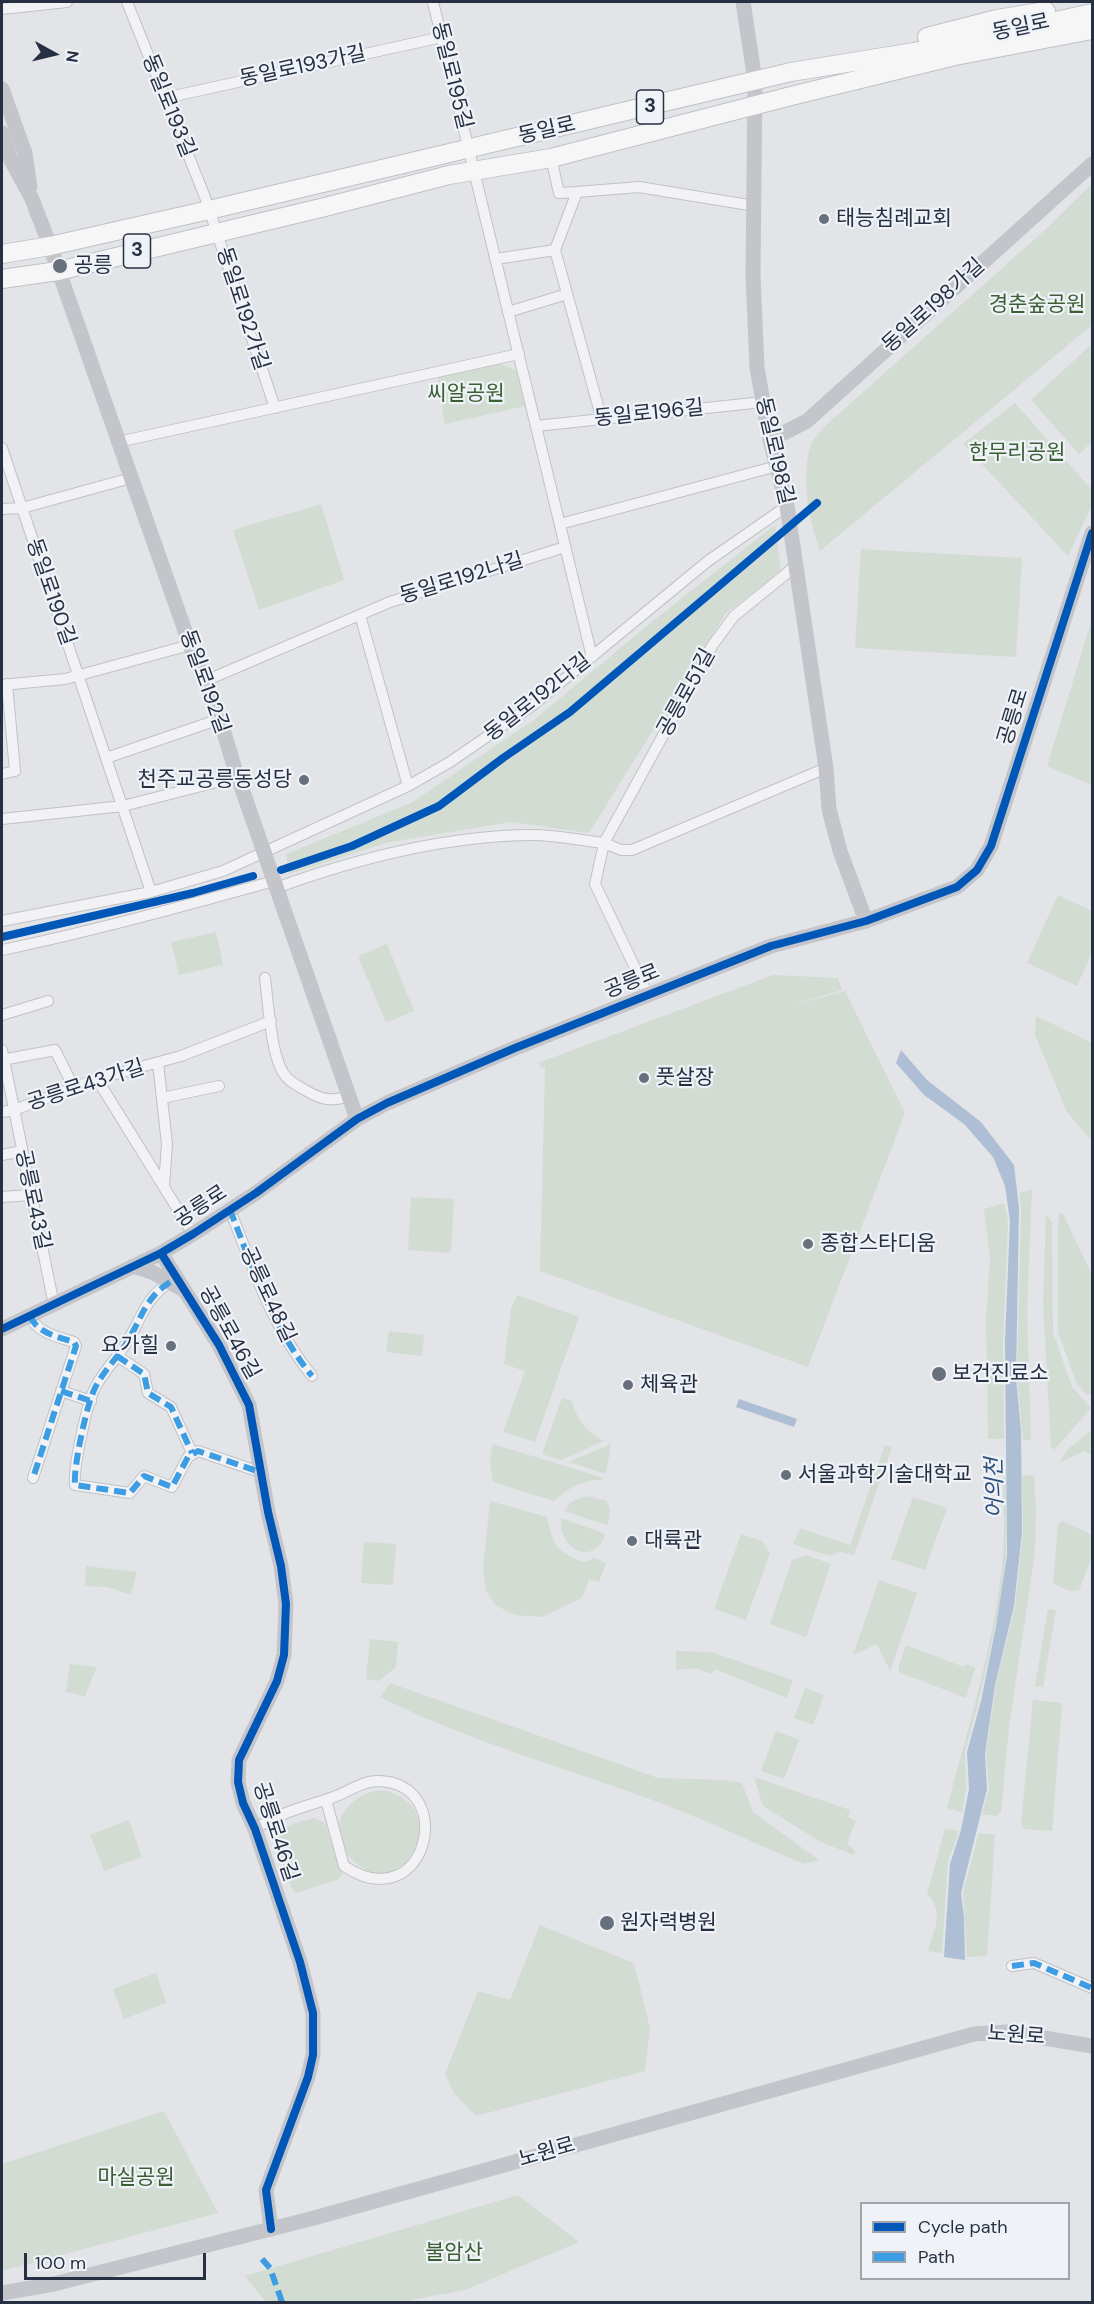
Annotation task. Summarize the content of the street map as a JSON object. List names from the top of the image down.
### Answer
{
  "streets": {
    "main road": ["동일로", "3"],
    "street": [
      "동일로193가길",
      "동일로195길",
      "동일로193길",
      "동일로198가길",
      "동일로192가길",
      "동일로196길",
      "동일로198길",
      "동일로192나길",
      "동일로190길",
      "동일로192길",
      "공릉로51길",
      "동일로192다길",
      "공릉로",
      "공릉로43가길",
      "공릉로43길",
      "공릉로48길",
      "공릉로46길",
      "노원로"
    ]
  },
  "crossings": [
    ["동일로", "동일로195길"],
    ["동일로", "동일로193길"],
    ["동일로", "동일로192가길"],
    ["동일로", "동일로198길"],
    ["동일로", "동일로192길"],
    ["동일로193가길", "동일로195길"],
    ["동일로193가길", "동일로193길"],
    ["동일로193길", "동일로192가길"],
    ["동일로198가길", "동일로198길"],
    ["동일로196길", "동일로198길"],
    ["동일로198길", "공릉로51길"],
    ["동일로198길", "동일로192다길"],
    ["동일로198길", "공릉로"],
    ["동일로192나길", "동일로192길"],
    ["동일로192길", "동일로192다길"],
    ["동일로192길", "공릉로"],
    ["공릉로51길", "공릉로"],
    ["공릉로", "공릉로43가길"],
    ["공릉로", "공릉로43길"],
    ["공릉로", "공릉로48길"],
    ["공릉로", "공릉로46길"],
    ["공릉로43가길", "공릉로43길"],
    ["공릉로46길", "노원로"]
  ],
  "water": ["어의천"],
  "parks": [
    "경춘숲공원",
    "씨알공원",
    "한무리공원",
    "마실공원",
    "불암산"
  ],
  "places": [
    "태능침례교회",
    "공릉",
    "천주교공릉동성당",
    "풋살장",
    "종합스타디움",
    "요가힐",
    "보건진료소",
    "체육관",
    "서울과학기술대학교",
    "대륙관",
    "원자력병원"
  ],
  "legend": ["Cycle path", "Path"],
  "scale_bar": "100 m",
  "north": "right"
}
